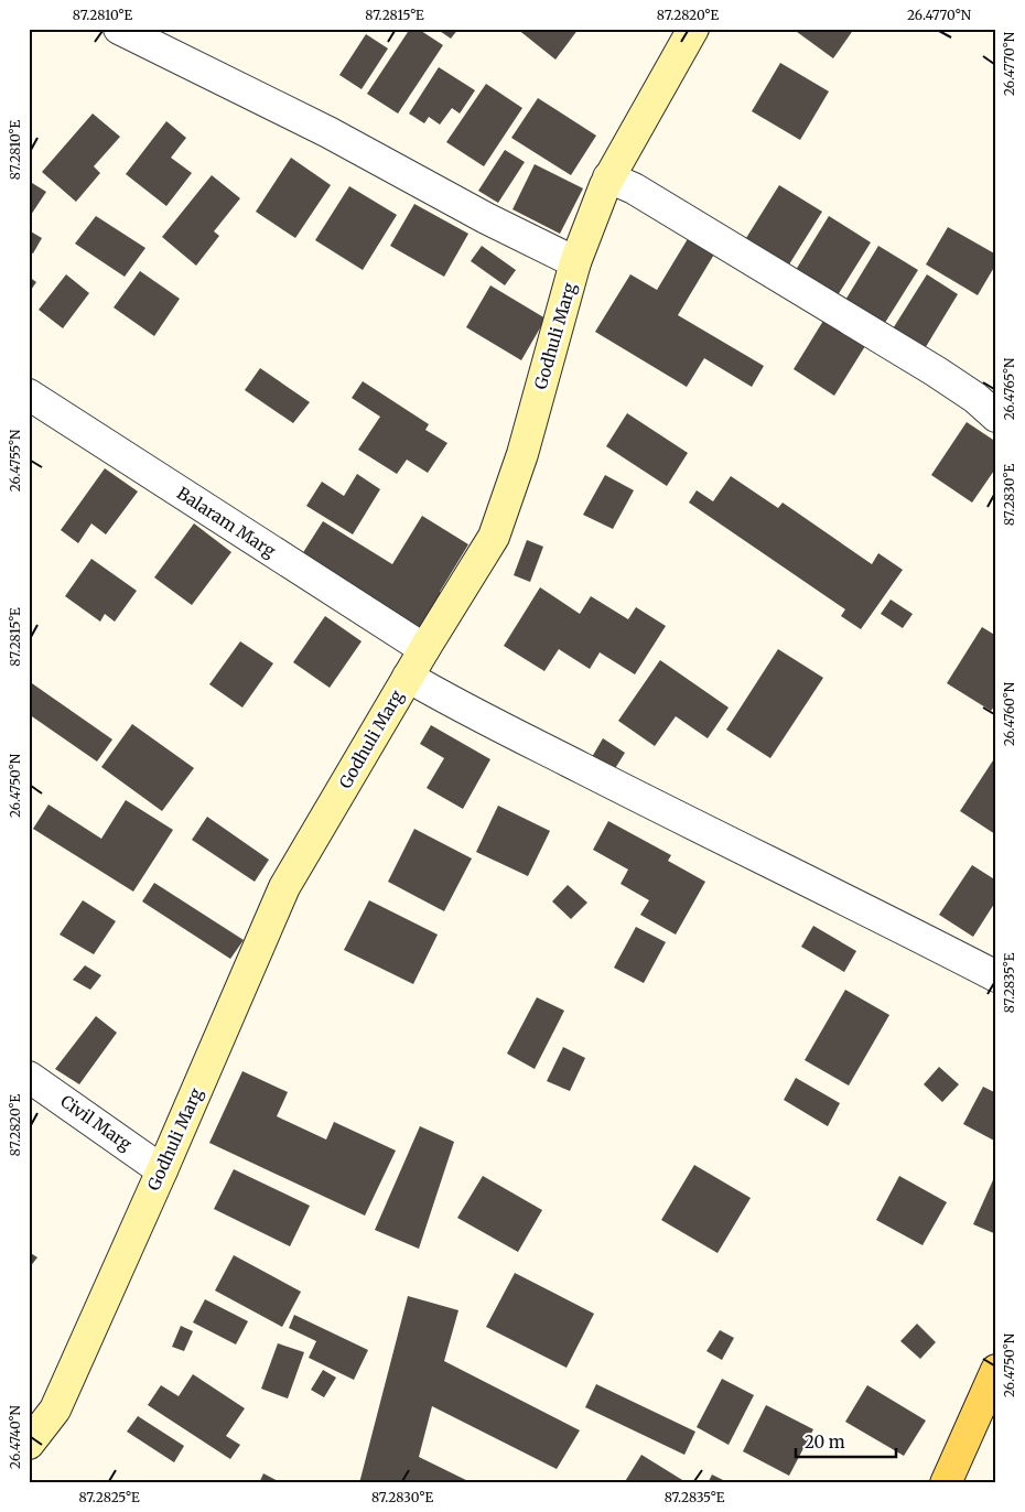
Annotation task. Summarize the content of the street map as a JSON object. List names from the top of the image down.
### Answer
{
  "streets": {
    "main road": ["Godhuli Marg"],
    "street": ["Balaram Marg", "Civil Marg"]
  },
  "crossings": [
    ["Godhuli Marg", "Balaram Marg"],
    ["Godhuli Marg", "Civil Marg"]
  ],
  "scale_bar": "20 m",
  "coordinates": [
    "87.2810°E",
    "87.2815°E",
    "87.2820°E",
    "26.4770°N",
    "26.4765°N",
    "26.4755°N",
    "87.2830°E",
    "26.4760°N",
    "26.4750°N",
    "87.2835°E",
    "26.4740°N",
    "87.2825°E"
  ]
}
